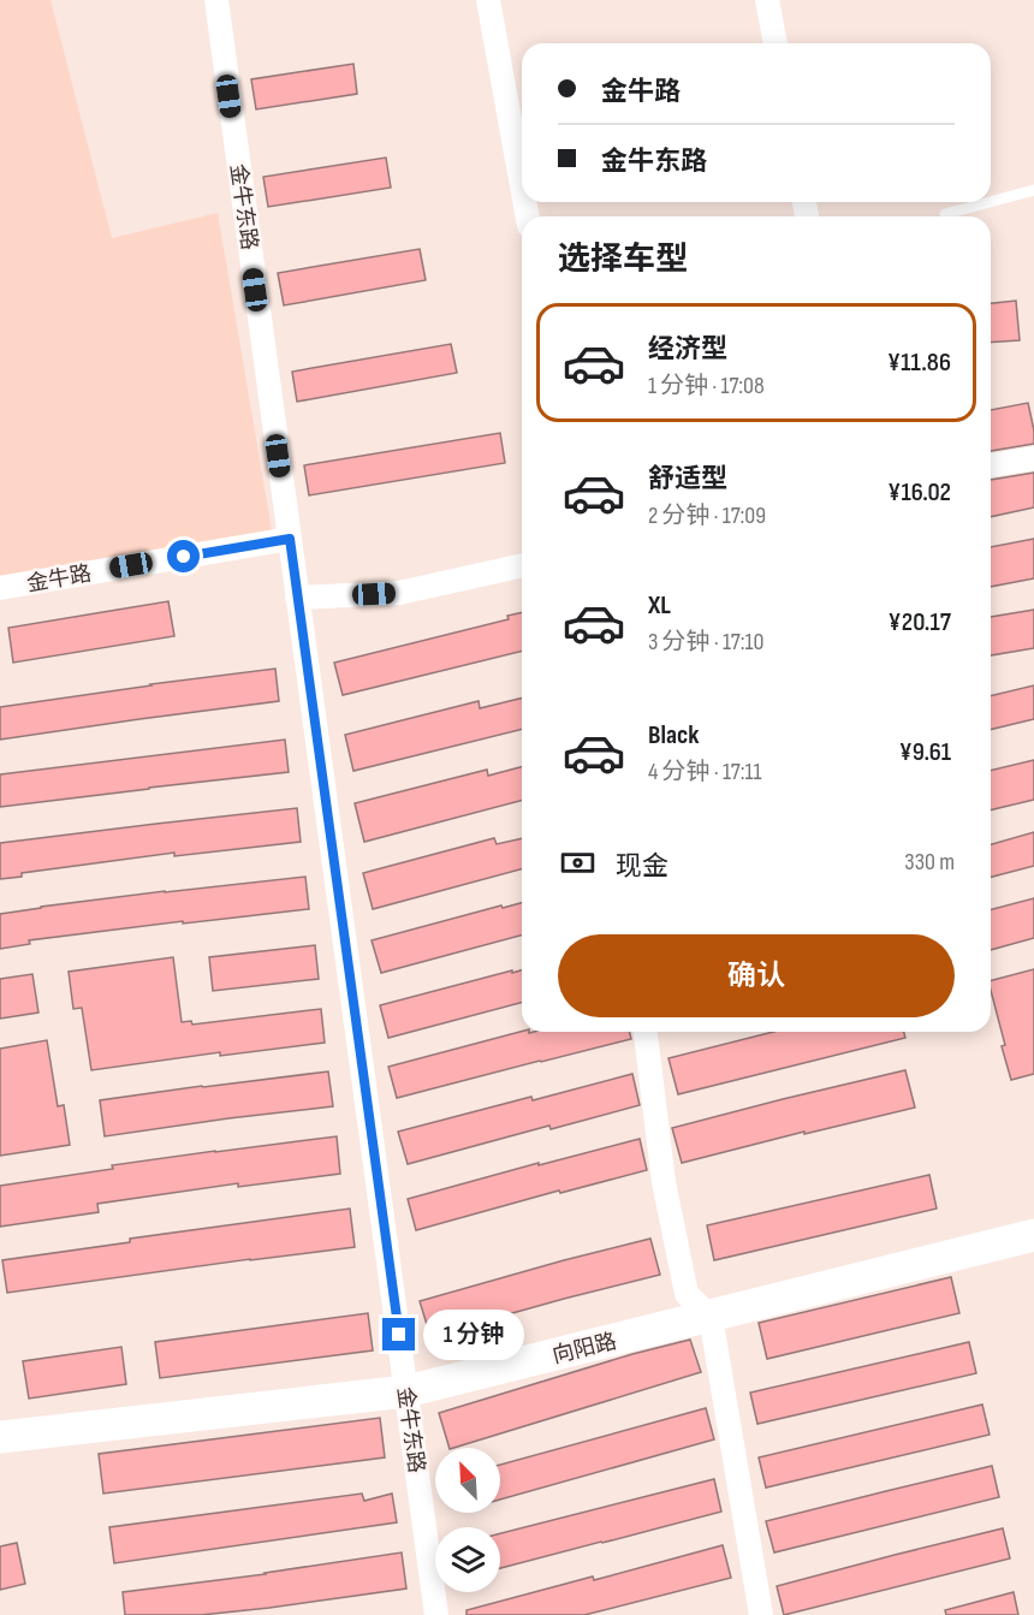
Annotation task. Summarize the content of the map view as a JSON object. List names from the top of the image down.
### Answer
{
  "streets": {
    "street": ["金牛东路", "金牛路", "向阳路"]
  },
  "crossings": [
    ["金牛东路", "金牛路"],
    ["金牛东路", "向阳路"]
  ],
  "north": "top left",
  "page": {
    "banner": ["金牛路", "金牛东路"],
    "heading": "选择车型",
    "list": [
      {
        "name": "经济型",
        "note": "1 分钟 · 17:08",
        "value": "¥11.86"
      },
      {
        "name": "舒适型",
        "note": "2 分钟 · 17:09",
        "value": "¥16.02"
      },
      {
        "name": "XL",
        "note": "3 分钟 · 17:10",
        "value": "¥20.17"
      },
      {
        "name": "Black",
        "note": "4 分钟 · 17:11",
        "value": "¥9.61"
      }
    ],
    "pay": ["现金", "330 m"],
    "buttons": "确认",
    "bubble": "1 分钟"
  }
}
